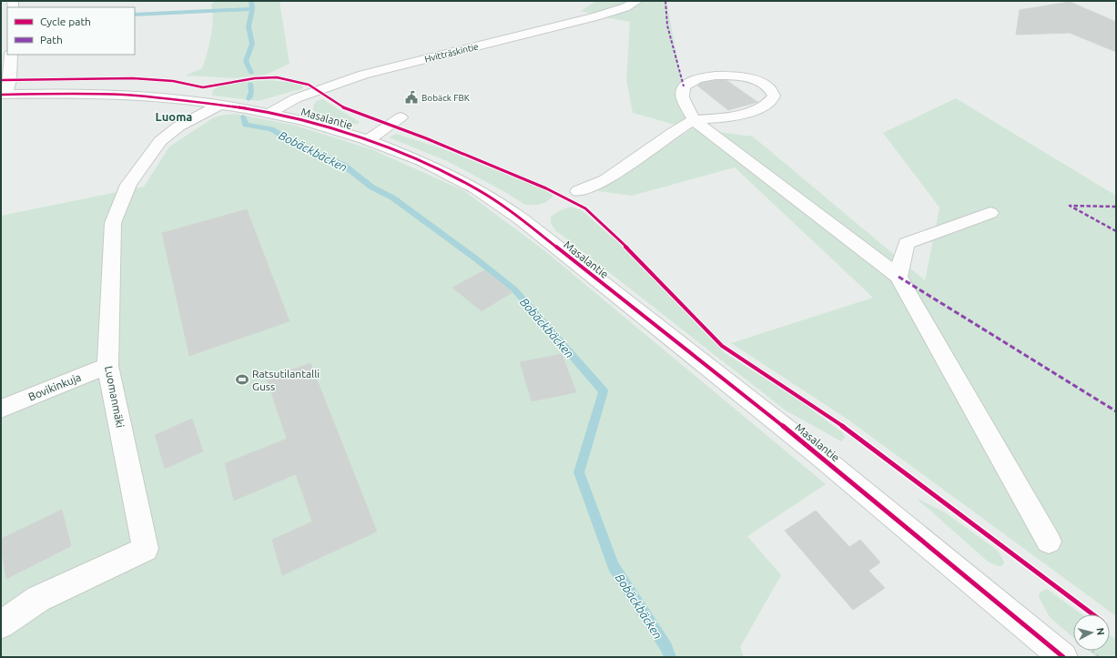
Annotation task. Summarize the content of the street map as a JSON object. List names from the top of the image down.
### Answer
{
  "streets": {
    "street": [
      "Hvitträskintie",
      "Masalantie",
      "Bovikinkuja",
      "Luomanmäki"
    ]
  },
  "crossings": [
    ["Hvitträskintie", "Masalantie"],
    ["Masalantie", "Luomanmäki"],
    ["Bovikinkuja", "Luomanmäki"]
  ],
  "districts": ["Luoma"],
  "water": ["Bobäckbäcken"],
  "places": {
    "public building": ["Bobäck FBK"],
    "sports": ["Ratsutilantalli Guss"]
  },
  "legend": ["Cycle path", "Path"],
  "north": "right"
}
